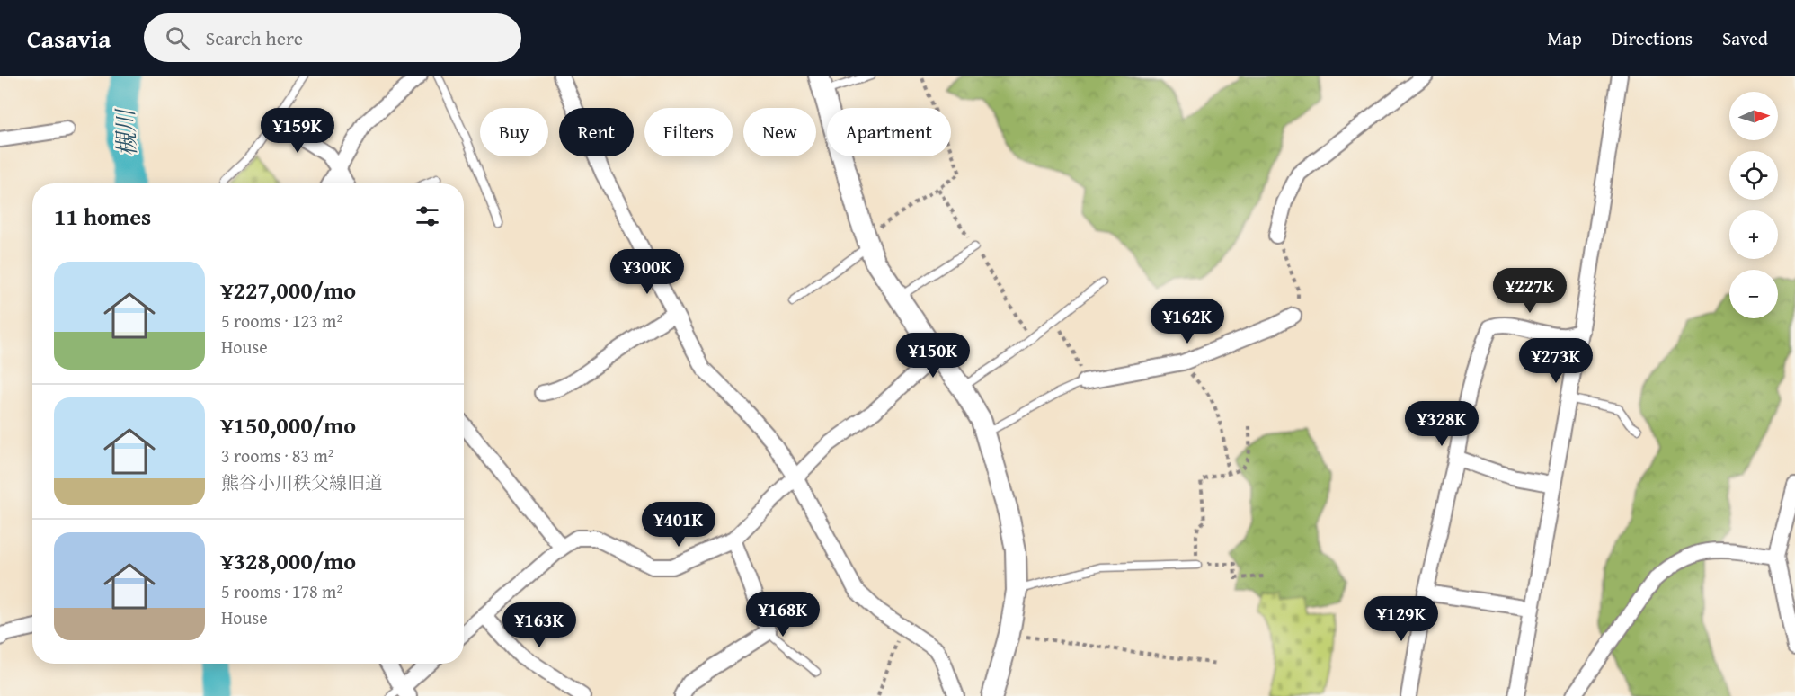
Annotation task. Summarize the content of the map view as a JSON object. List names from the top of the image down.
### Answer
{
  "water": ["槻川"],
  "north": "right",
  "page": {
    "header": "Casavia",
    "search": "Search here",
    "nav": ["Map", "Directions", "Saved"],
    "map_buttons": ["+", "−"],
    "price": [
      "¥159K",
      "¥300K",
      "¥227K",
      "¥162K",
      "¥150K",
      "¥273K",
      "¥328K",
      "¥401K",
      "¥168K",
      "¥129K",
      "¥163K"
    ],
    "chip": [
      "Buy",
      "Rent",
      "Filters",
      "New",
      "Apartment"
    ],
    "heading": "11 homes",
    "list": [
      {
        "name": "¥227,000/mo",
        "note": "5 rooms · 123 m² · House"
      },
      {
        "name": "¥150,000/mo",
        "note": "3 rooms · 83 m² · 熊谷小川秩父線旧道"
      },
      {
        "name": "¥328,000/mo",
        "note": "5 rooms · 178 m² · House"
      }
    ]
  }
}
